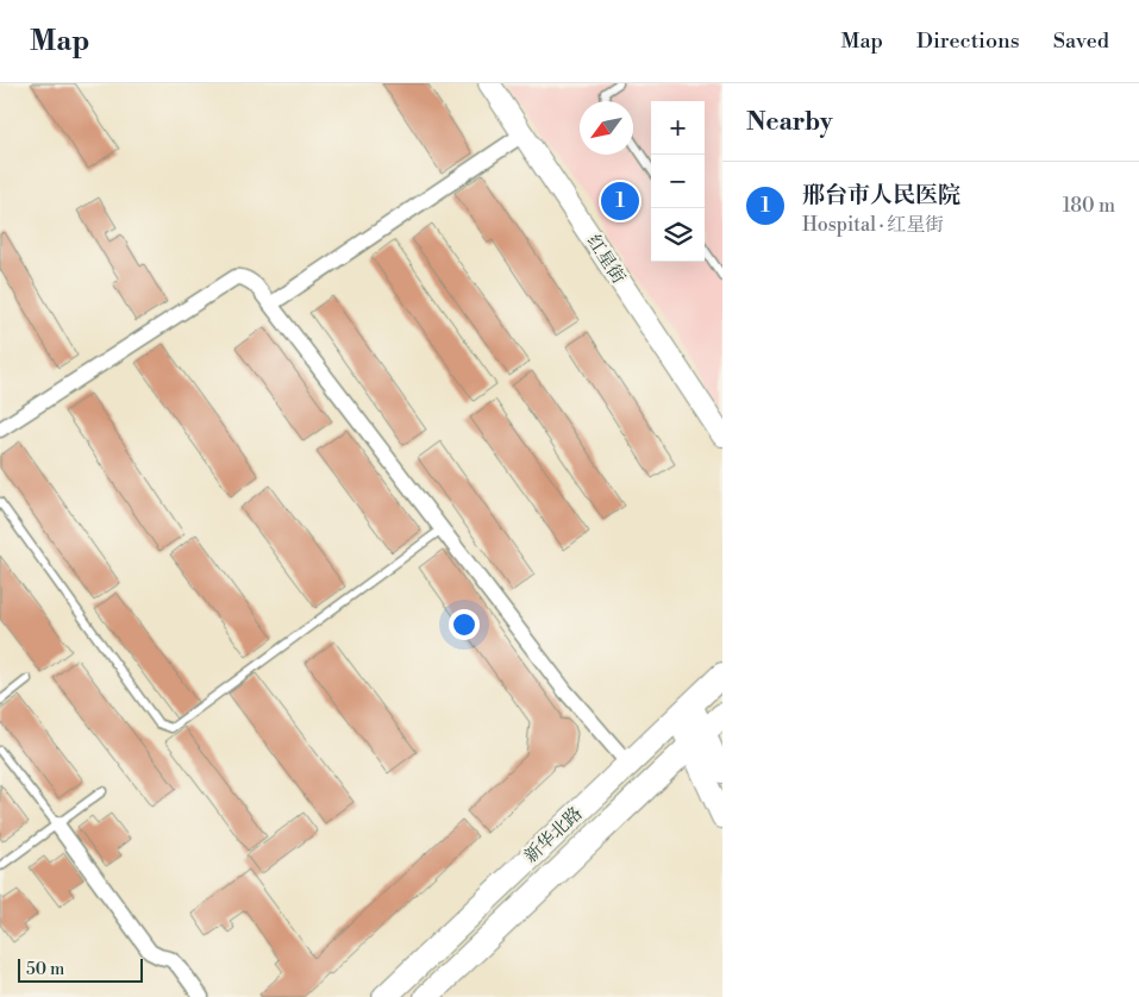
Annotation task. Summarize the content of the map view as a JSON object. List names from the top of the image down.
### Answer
{
  "streets": {
    "main road": ["新华北路"],
    "street": ["红星街"]
  },
  "scale_bar": "50 m",
  "north": "bottom left",
  "page": {
    "header": "Map",
    "nav": ["Map", "Directions", "Saved"],
    "heading": "Nearby",
    "map_buttons": ["+", "−"],
    "list": [
      {
        "mark": "1",
        "name": "邢台市人民医院",
        "note": "Hospital · 红星街",
        "value": "180 m"
      }
    ],
    "pins": "1",
    "scale": "50 m"
  }
}
